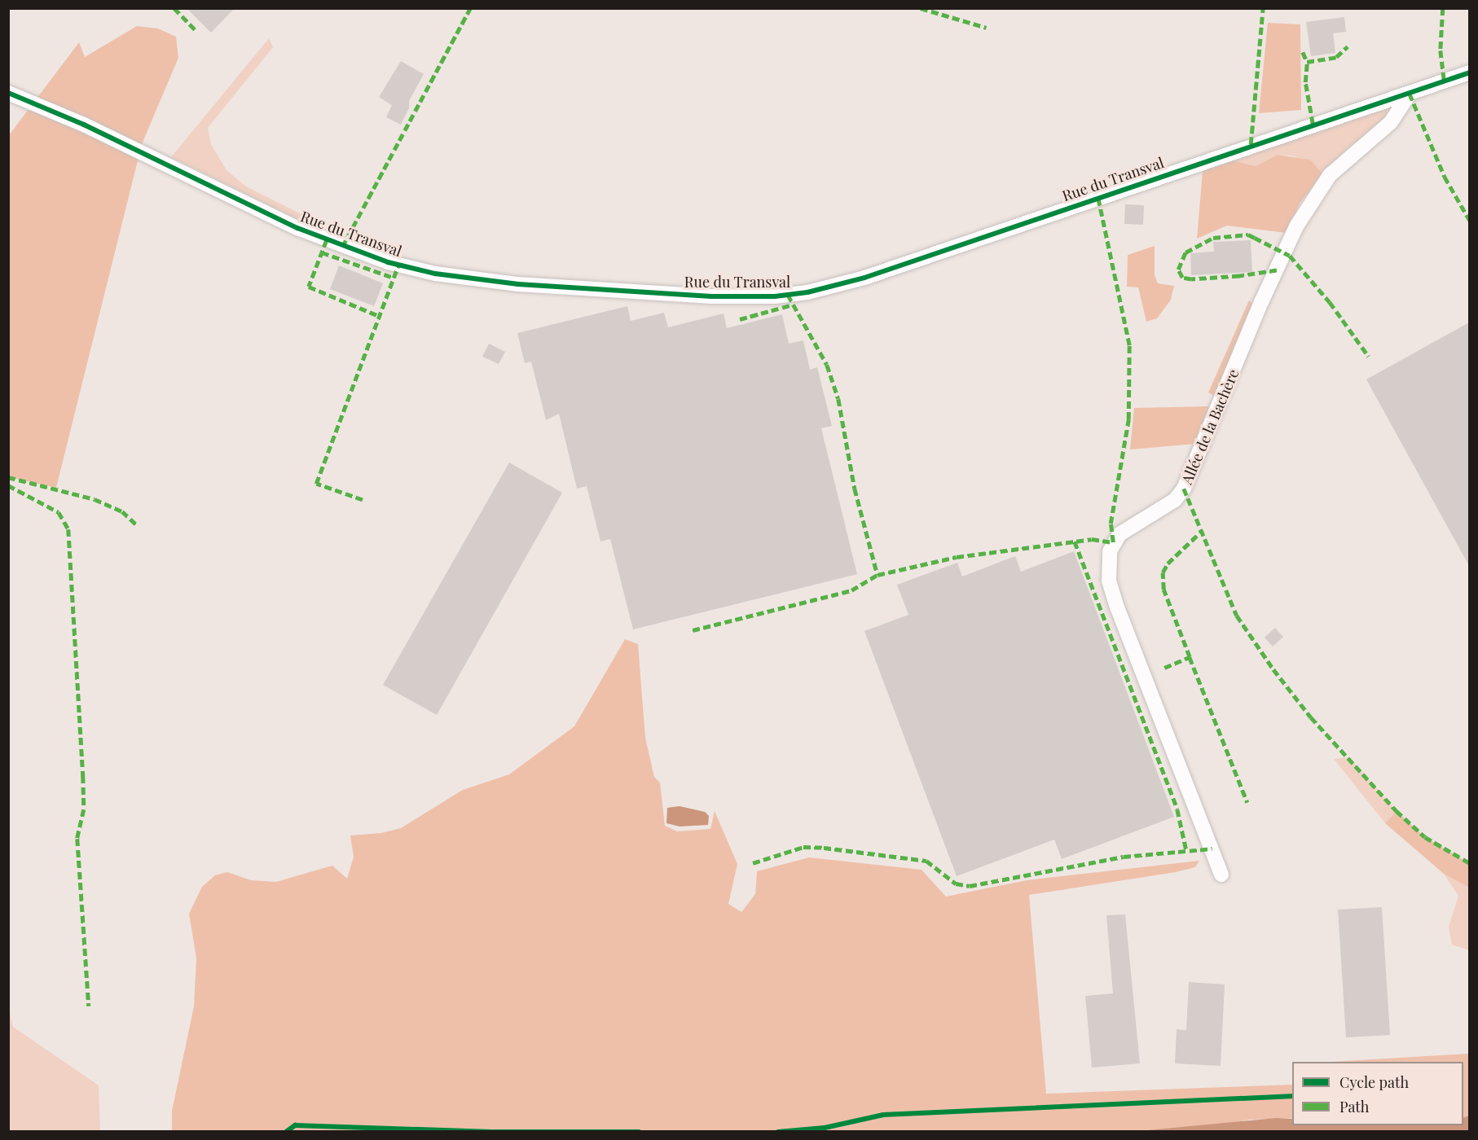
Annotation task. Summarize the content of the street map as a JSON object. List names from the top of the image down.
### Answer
{
  "streets": {
    "street": ["Rue du Transval", "Allée de la Bachère"]
  },
  "crossings": [
    ["Rue du Transval", "Allée de la Bachère"]
  ],
  "legend": ["Cycle path", "Path"]
}
